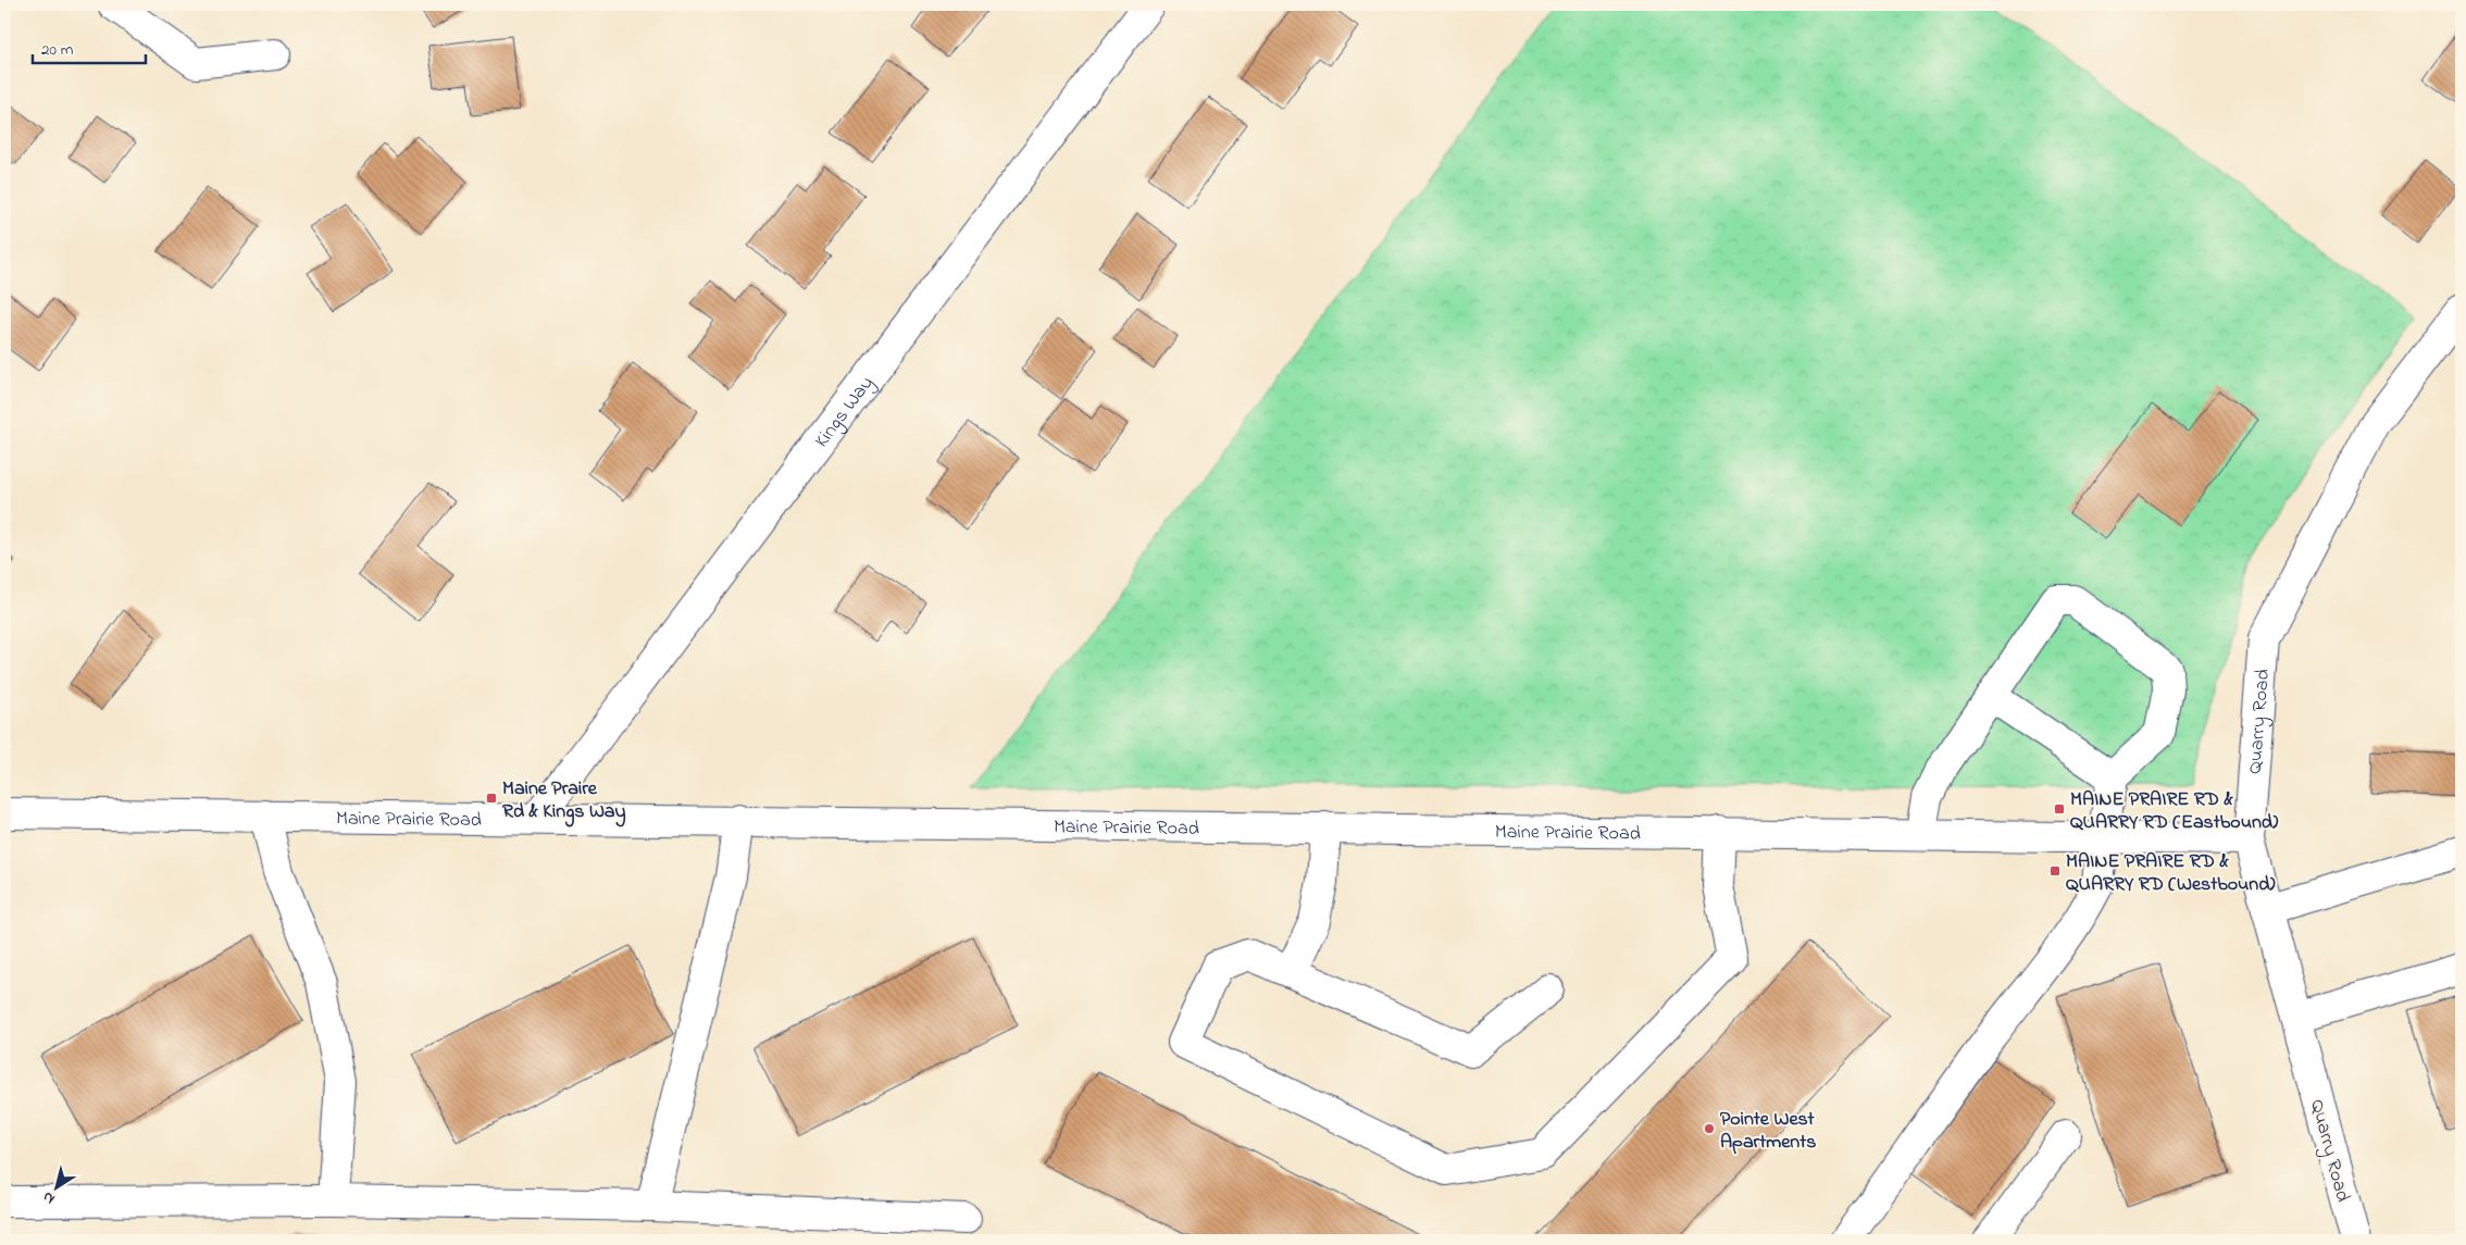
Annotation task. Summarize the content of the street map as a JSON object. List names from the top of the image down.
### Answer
{
  "streets": {
    "street": ["Kings Way", "Quarry Road", "Maine Prairie Road"]
  },
  "crossings": [
    ["Kings Way", "Maine Prairie Road"],
    ["Quarry Road", "Maine Prairie Road"]
  ],
  "places": {
    "transit": ["Maine Praire Rd & Kings Way", "MAINE PRAIRE RD & QUARRY RD (Eastbound)", "MAINE PRAIRE RD & QUARRY RD (Westbound)"],
    "other": ["Pointe West Apartments"]
  },
  "scale_bar": "20 m",
  "north": "bottom left"
}
